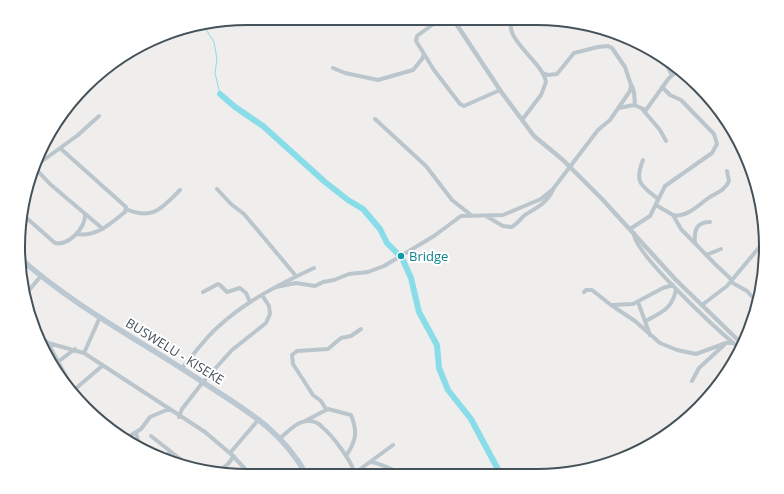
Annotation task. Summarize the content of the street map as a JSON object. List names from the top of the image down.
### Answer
{
  "streets": {
    "main road": ["BUSWELU - KISEKE"]
  },
  "places": ["Bridge"]
}
